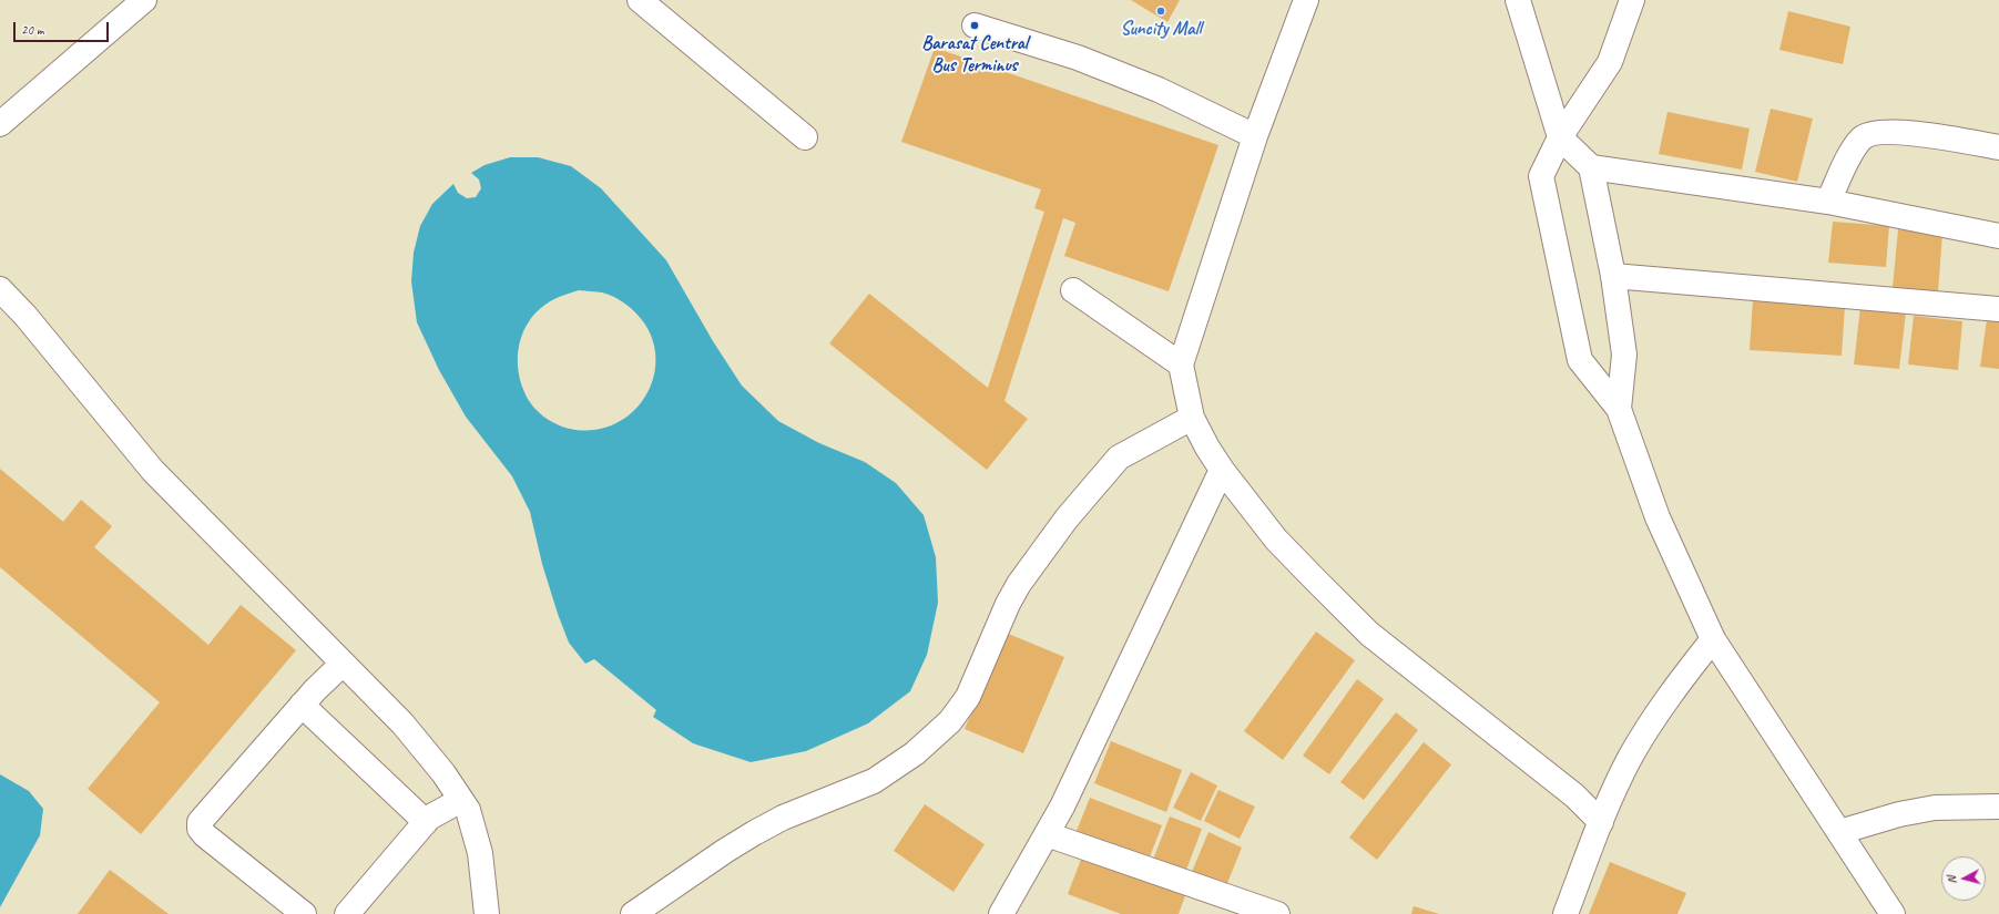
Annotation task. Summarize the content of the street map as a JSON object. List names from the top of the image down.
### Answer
{
  "places": ["Suncity Mall", "Barasat Central Bus Terminus"],
  "scale_bar": "20 m",
  "north": "left"
}
